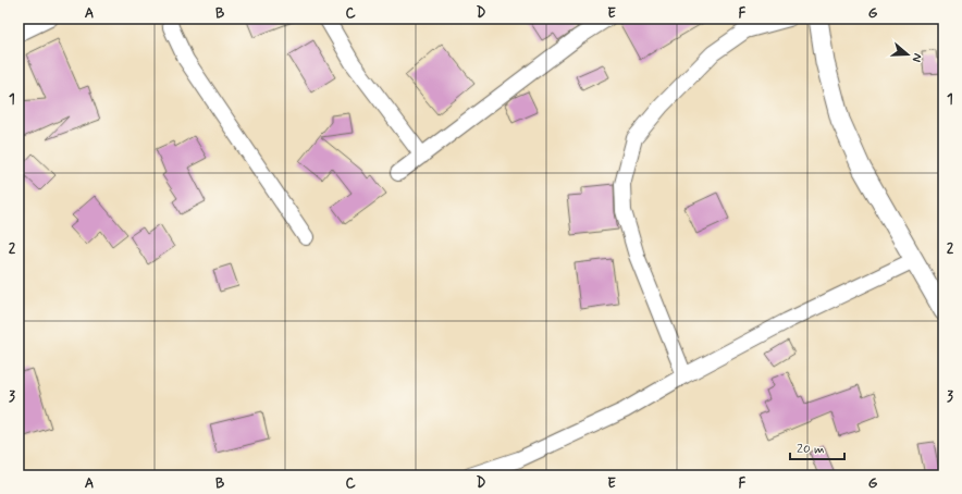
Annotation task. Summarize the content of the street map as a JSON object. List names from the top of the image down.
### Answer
{
  "scale_bar": "20 m",
  "north": "right",
  "grid": {
    "columns": [
      "A",
      "B",
      "C",
      "D",
      "E",
      "F",
      "G"
    ],
    "rows": ["1", "2", "3"]
  }
}
